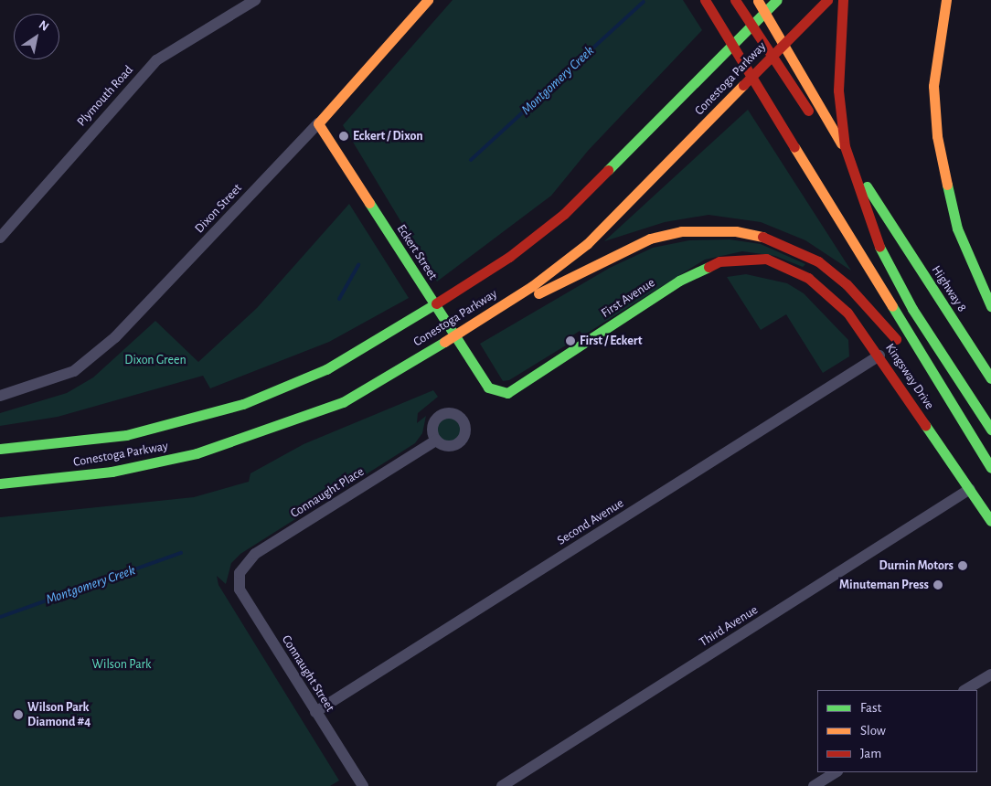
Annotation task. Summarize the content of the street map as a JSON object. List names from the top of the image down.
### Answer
{
  "streets": {
    "main road": [
      "Conestoga Parkway",
      "Dixon Street",
      "Eckert Street",
      "Highway 8",
      "First Avenue",
      "Kingsway Drive"
    ],
    "street": [
      "Plymouth Road",
      "Connaught Place",
      "Second Avenue",
      "Third Avenue",
      "Connaught Street"
    ]
  },
  "crossings": [
    ["Dixon Street", "Eckert Street"],
    ["Eckert Street", "First Avenue"],
    ["First Avenue", "Kingsway Drive"],
    ["Kingsway Drive", "Second Avenue"],
    ["Kingsway Drive", "Third Avenue"],
    ["Connaught Place", "Connaught Street"],
    ["Second Avenue", "Connaught Street"]
  ],
  "water": ["Montgomery Creek"],
  "parks": ["Dixon Green", "Wilson Park"],
  "places": [
    "Eckert / Dixon",
    "First / Eckert",
    "Durnin Motors",
    "Minuteman Press",
    "Wilson Park Diamond #4"
  ],
  "legend": ["Fast", "Slow", "Jam"],
  "north": "top right"
}
